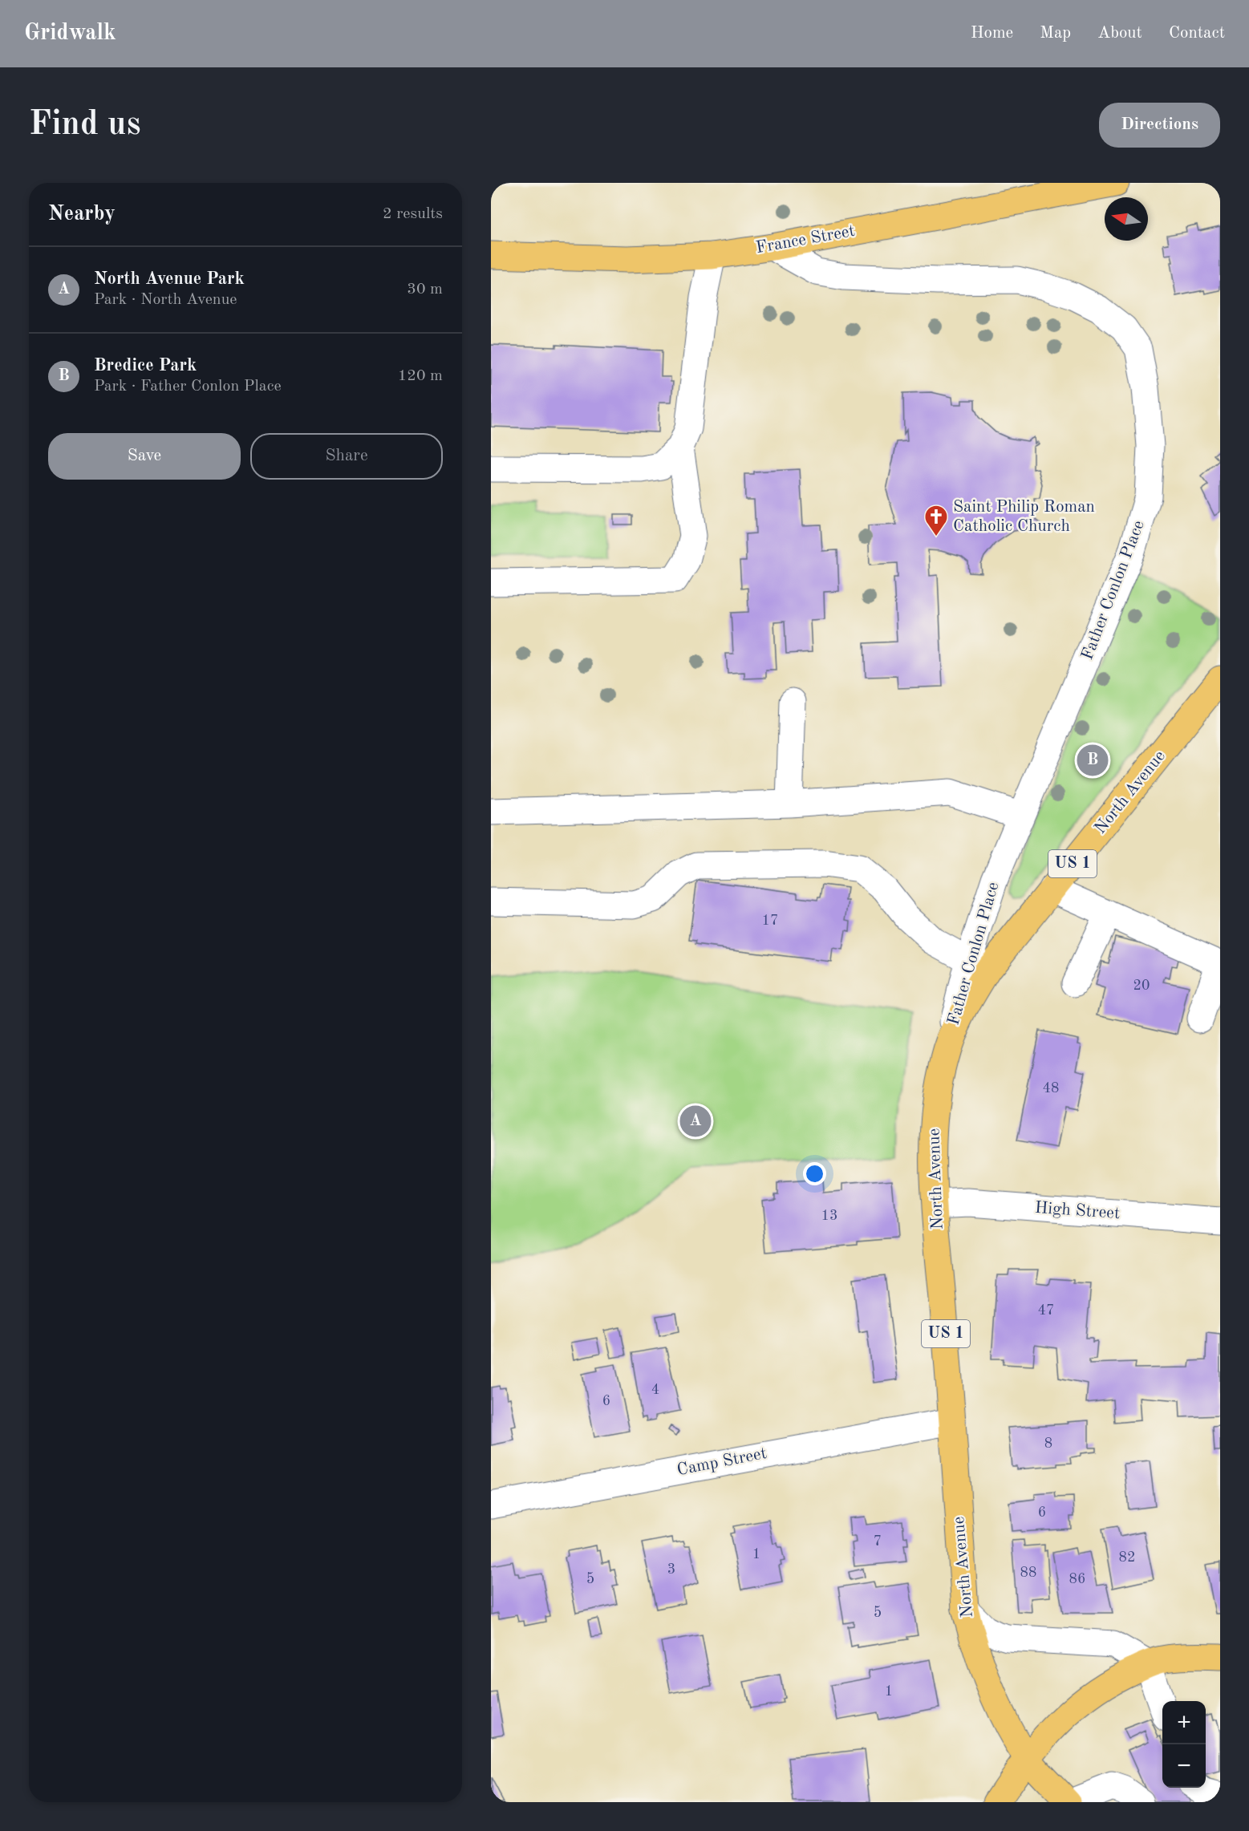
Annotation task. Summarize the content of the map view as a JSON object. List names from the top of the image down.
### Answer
{
  "streets": {
    "main road": ["France Street", "North Avenue", "US 1"],
    "street": ["Father Conlon Place", "High Street", "Camp Street"]
  },
  "crossings": [
    ["France Street", "Father Conlon Place"],
    ["Father Conlon Place", "North Avenue"],
    ["North Avenue", "US 1"],
    ["North Avenue", "High Street"],
    ["North Avenue", "Camp Street"]
  ],
  "places": {
    "church": ["Saint Philip Roman Catholic Church"]
  },
  "house_numbers": [
    "17",
    "20",
    "48",
    "13",
    "47",
    "4",
    "6",
    "8",
    "6",
    "7",
    "1",
    "82",
    "3",
    "88",
    "5",
    "86",
    "5",
    "1"
  ],
  "north": "left",
  "page": {
    "header": "Gridwalk",
    "nav": [
      "Home",
      "Map",
      "About",
      "Contact"
    ],
    "buttons": [
      "Directions",
      ["Save", "Share"]
    ],
    "title": "Find us",
    "heading": ["Nearby", "2 results"],
    "list": [
      {
        "mark": "A",
        "name": "North Avenue Park",
        "note": "Park · North Avenue",
        "value": "30 m"
      },
      {
        "mark": "B",
        "name": "Bredice Park",
        "note": "Park · Father Conlon Place",
        "value": "120 m"
      }
    ],
    "pins": ["B", "A"],
    "map_buttons": ["+", "−"]
  }
}
